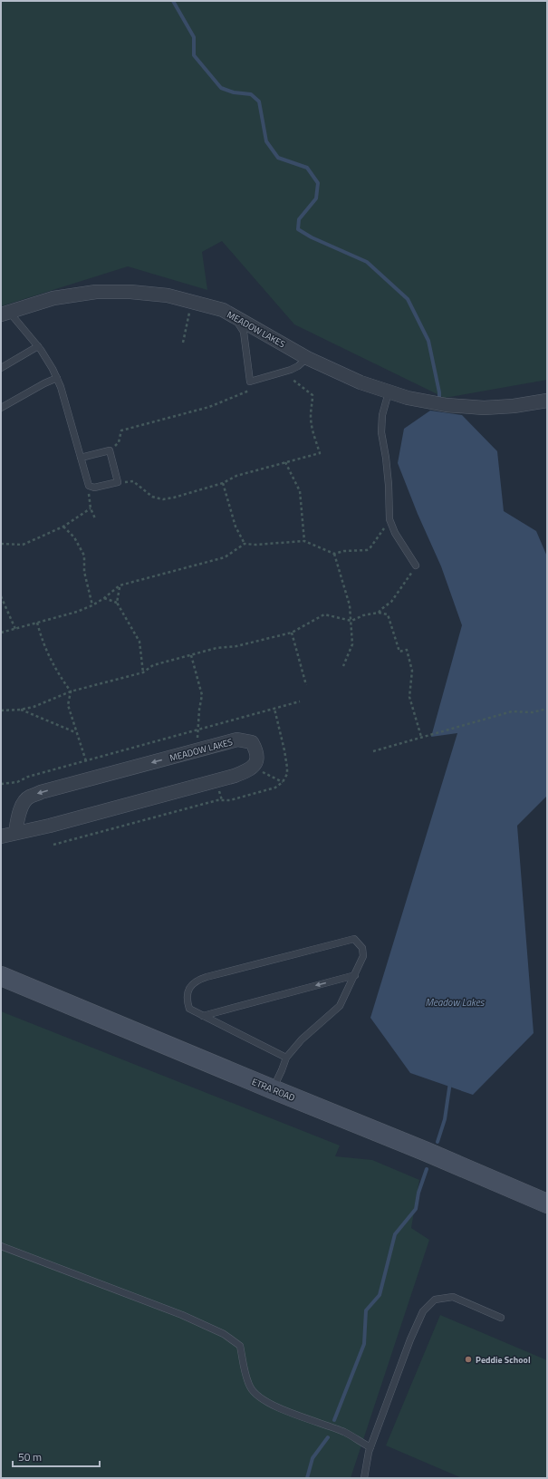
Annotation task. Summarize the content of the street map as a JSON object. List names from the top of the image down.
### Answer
{
  "streets": {
    "main road": ["ETRA ROAD"],
    "street": ["MEADOW LAKES"]
  },
  "water": ["Meadow Lakes"],
  "places": ["Peddie School"],
  "scale_bar": "50 m"
}
